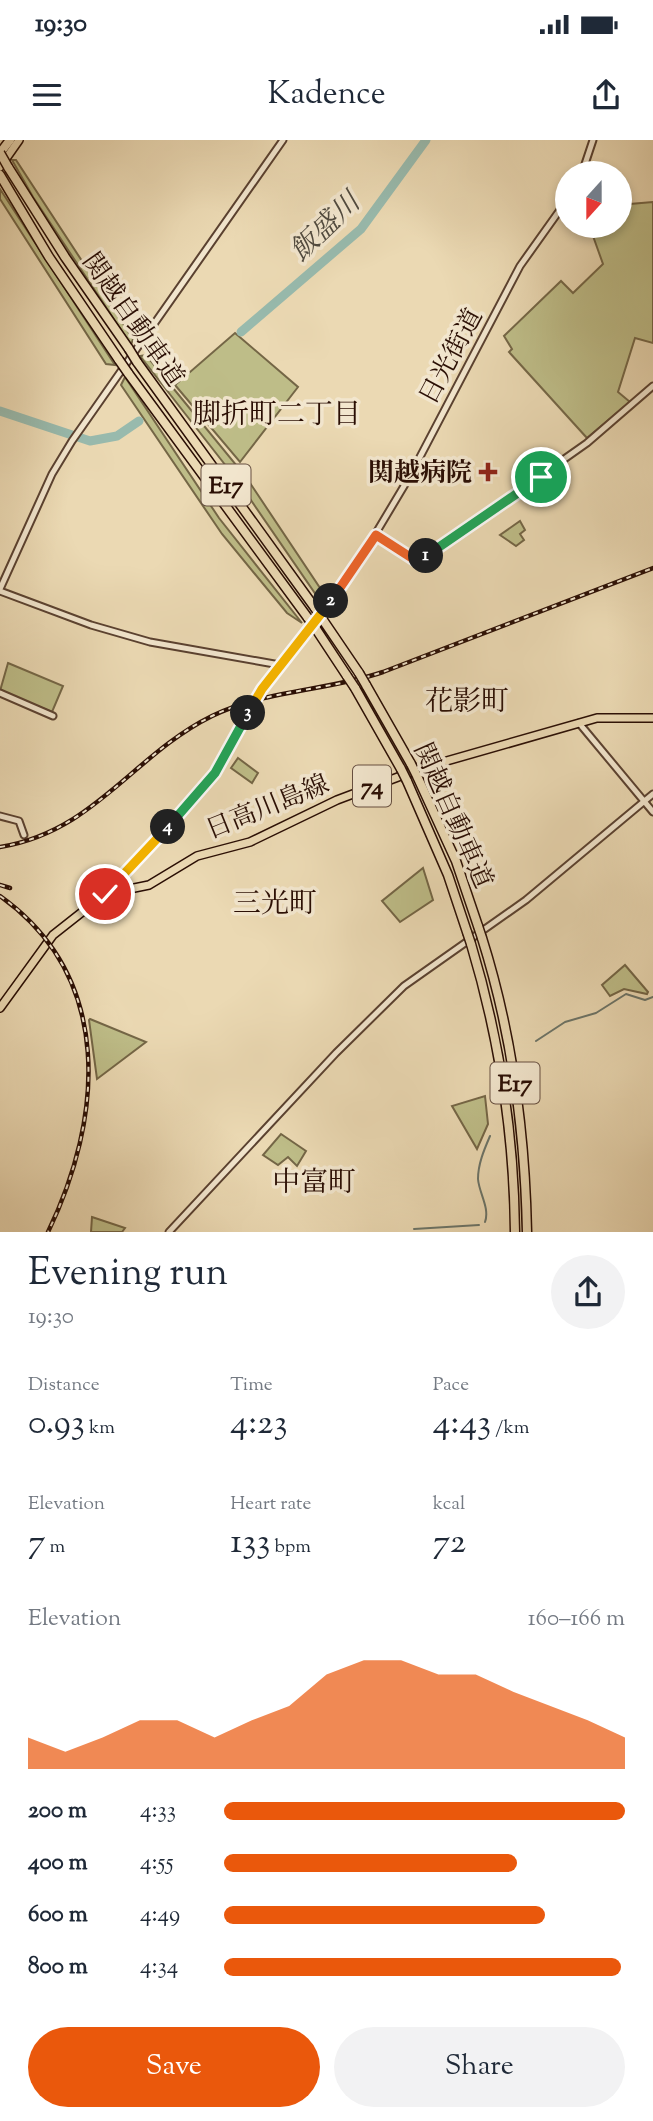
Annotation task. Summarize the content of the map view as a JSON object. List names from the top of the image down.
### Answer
{
  "streets": {
    "highway": ["関越自動車道", "E17"],
    "main road": ["74", "日高川島線"],
    "street": ["日光街道"]
  },
  "crossings": [
    ["日光街道", "74"],
    ["日光街道", "日高川島線"],
    ["74", "日高川島線"]
  ],
  "districts": [
    "脚折町二丁目",
    "花影町",
    "三光町",
    "中富町"
  ],
  "water": ["飯盛川"],
  "places": {
    "health": ["関越病院"]
  },
  "north": "bottom",
  "page": {
    "status": "19:30",
    "header": "Kadence",
    "pins": [
      "1",
      "2",
      "3",
      "4"
    ],
    "heading": ["Evening run", "19:30"],
    "stats": [
      ["Distance", "0.93 km"],
      ["Time", "4:23"],
      ["Pace", "4:43 /km"],
      ["Elevation", "7 m"],
      ["Heart rate", "133 bpm"],
      ["kcal", "72"]
    ],
    "chart": ["Elevation", "160–166 m"],
    "list": [
      {
        "name": "200 m",
        "note": "4:33"
      },
      {
        "name": "400 m",
        "note": "4:55"
      },
      {
        "name": "600 m",
        "note": "4:49"
      },
      {
        "name": "800 m",
        "note": "4:34"
      }
    ],
    "buttons": ["Save", "Share"]
  }
}
